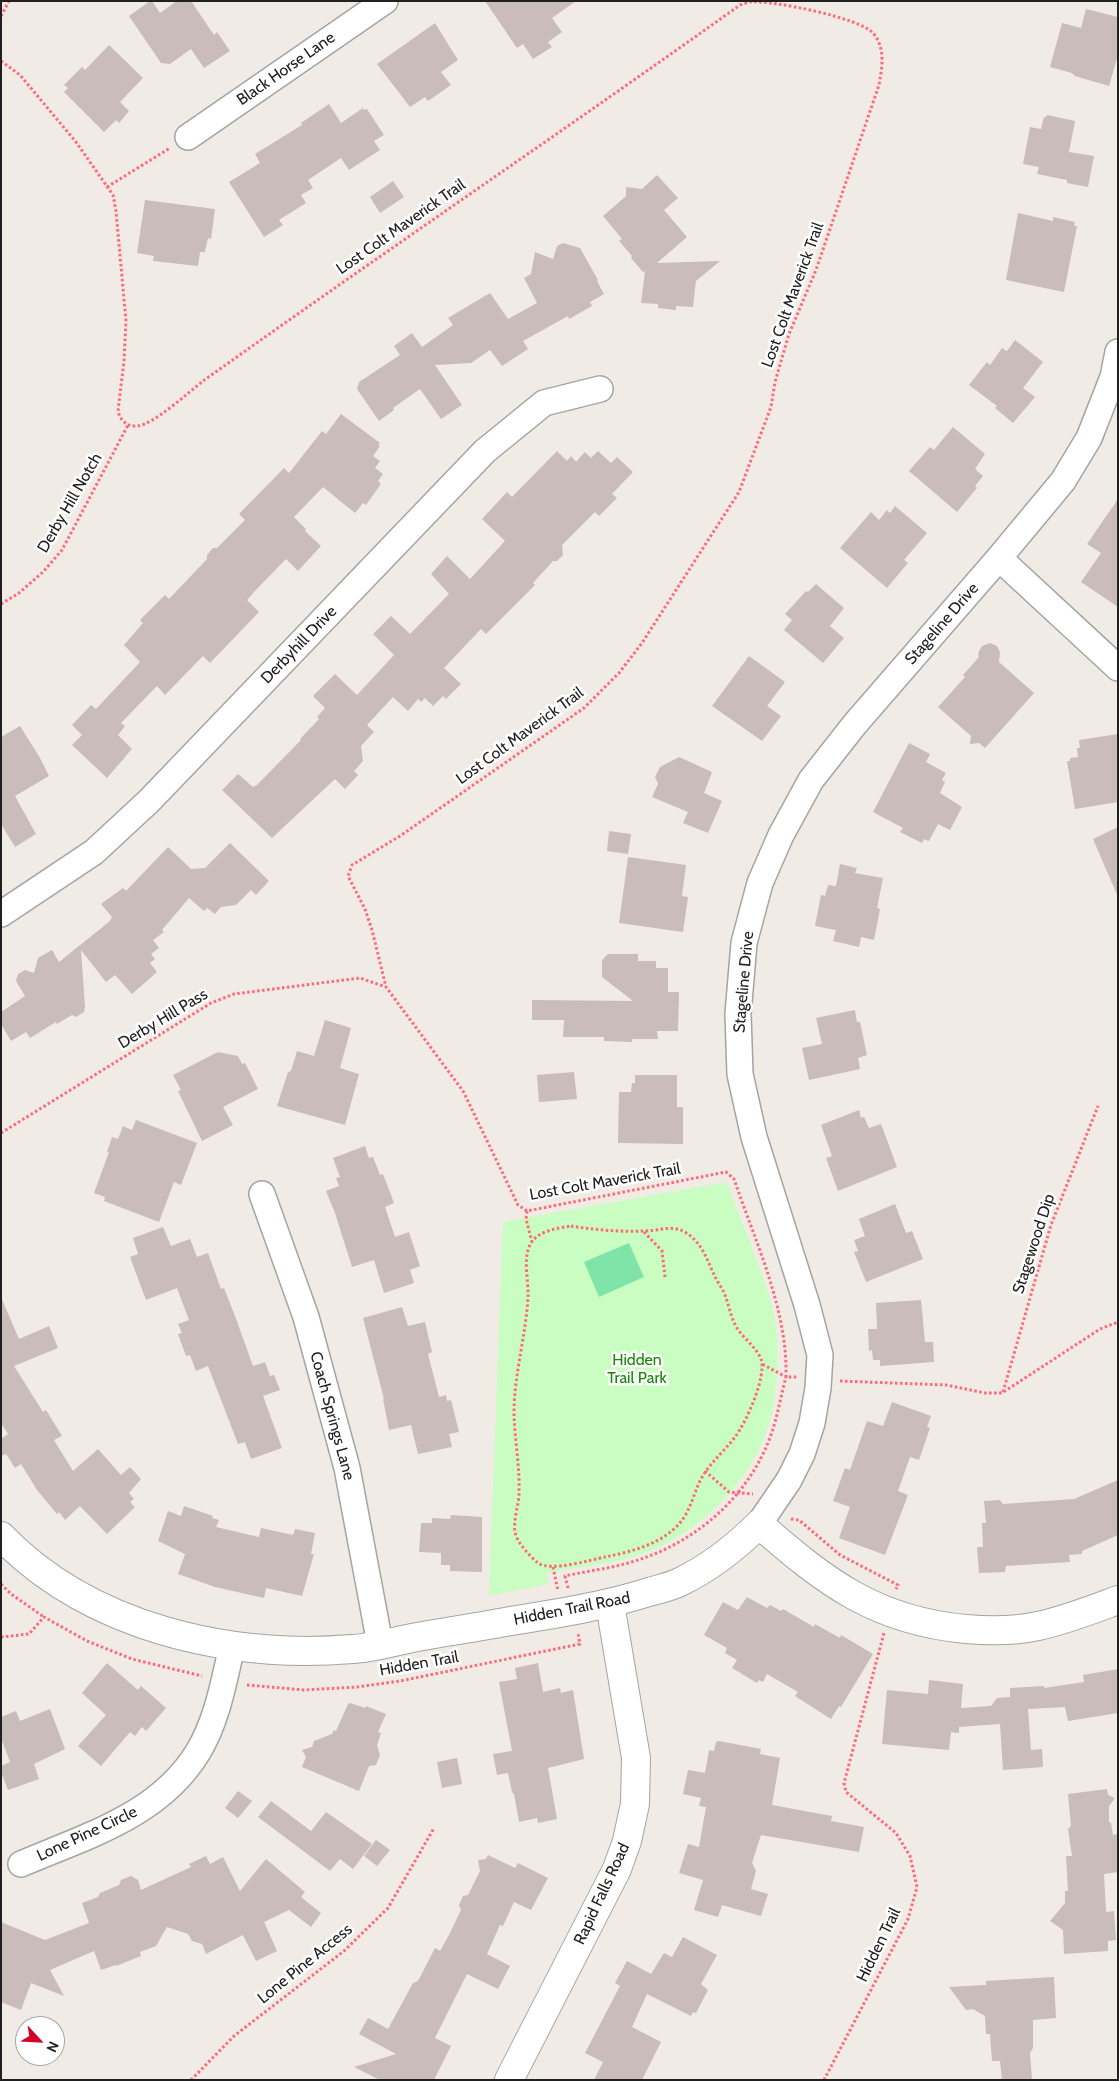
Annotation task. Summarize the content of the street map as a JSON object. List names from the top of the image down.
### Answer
{
  "streets": {
    "street": [
      "Black Horse Lane",
      "Stageline Drive",
      "Derbyhill Drive",
      "Coach Springs Lane",
      "Hidden Trail Road",
      "Lone Pine Circle",
      "Rapid Falls Road"
    ],
    "path": [
      "Lost Colt Maverick Trail",
      "Derby Hill Notch",
      "Derby Hill Pass",
      "Stagewood Dip",
      "Hidden Trail",
      "Lone Pine Access"
    ]
  },
  "crossings": [
    ["Lost Colt Maverick Trail", "Derby Hill Notch"],
    ["Lost Colt Maverick Trail", "Derby Hill Pass"],
    ["Stageline Drive", "Hidden Trail Road"],
    ["Coach Springs Lane", "Hidden Trail Road"],
    ["Hidden Trail Road", "Lone Pine Circle"],
    ["Hidden Trail Road", "Rapid Falls Road"]
  ],
  "parks": ["Hidden Trail Park"],
  "north": "bottom right"
}
